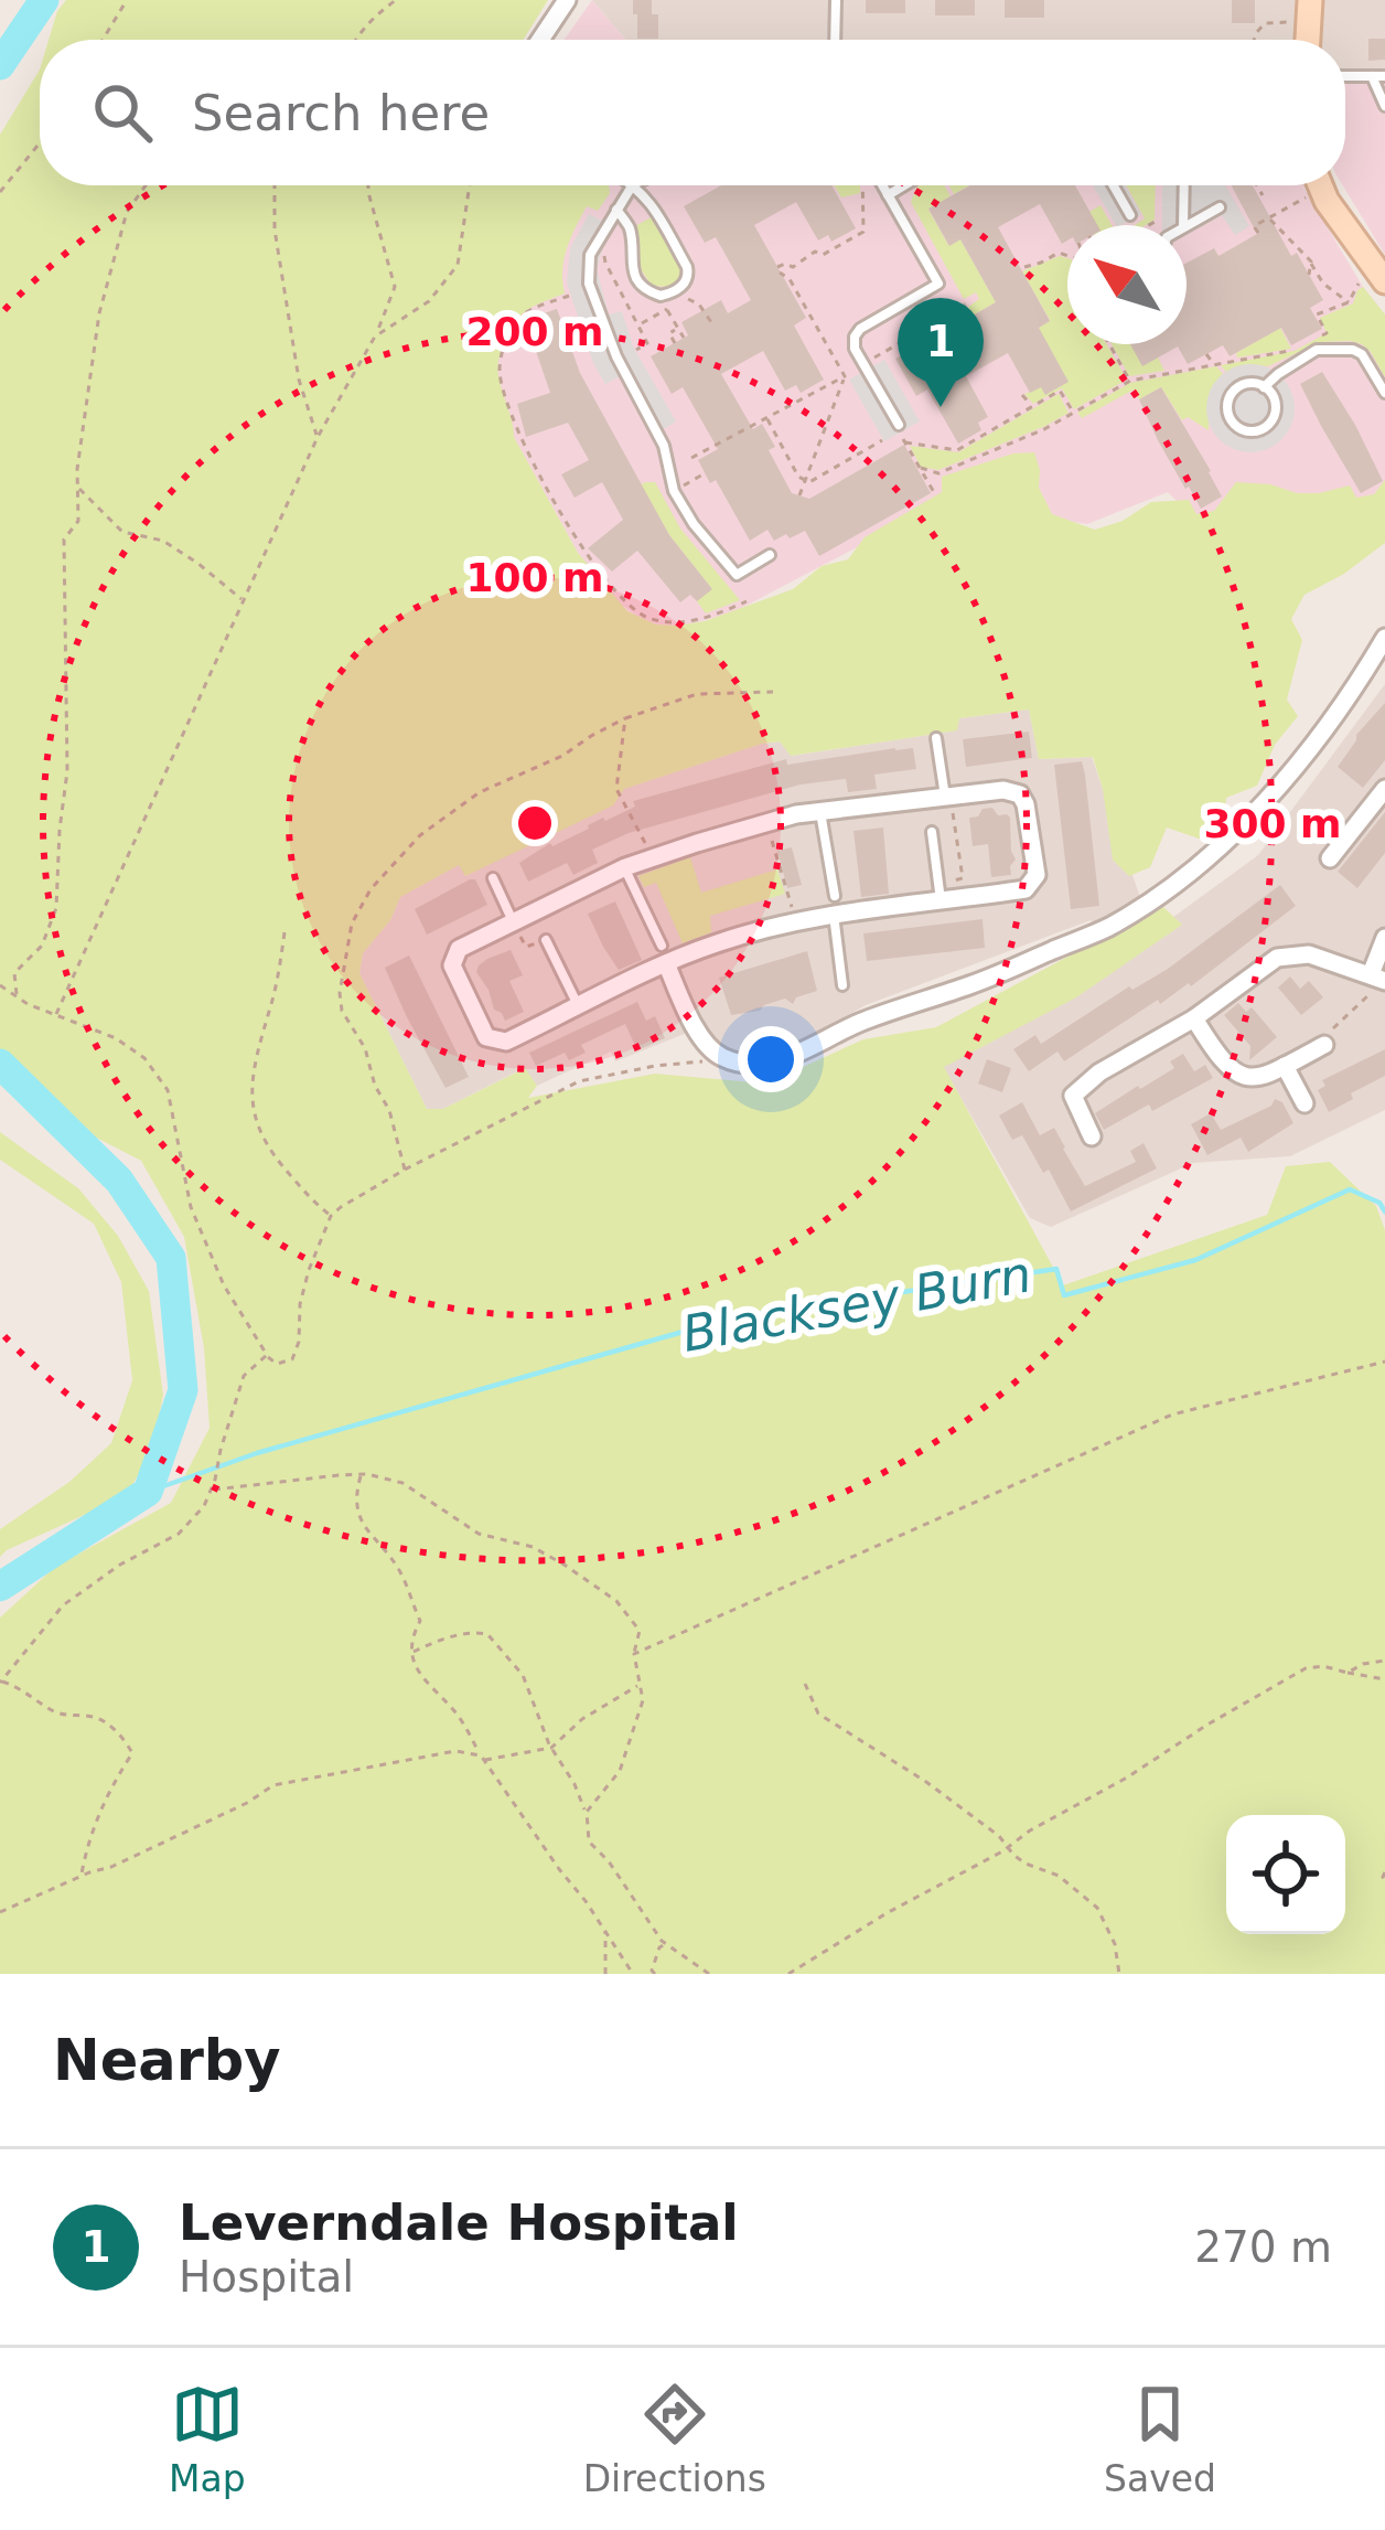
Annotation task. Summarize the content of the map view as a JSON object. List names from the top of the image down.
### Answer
{
  "water": ["Blacksey Burn"],
  "north": "top left",
  "page": {
    "search": "Search here",
    "pins": "1",
    "heading": "Nearby",
    "list": [
      {
        "mark": "1",
        "name": "Leverndale Hospital",
        "note": "Hospital",
        "value": "270 m"
      }
    ],
    "nav": ["Map", "Directions", "Saved"]
  },
  "rings": ["200 m", "100 m", "300 m"]
}
